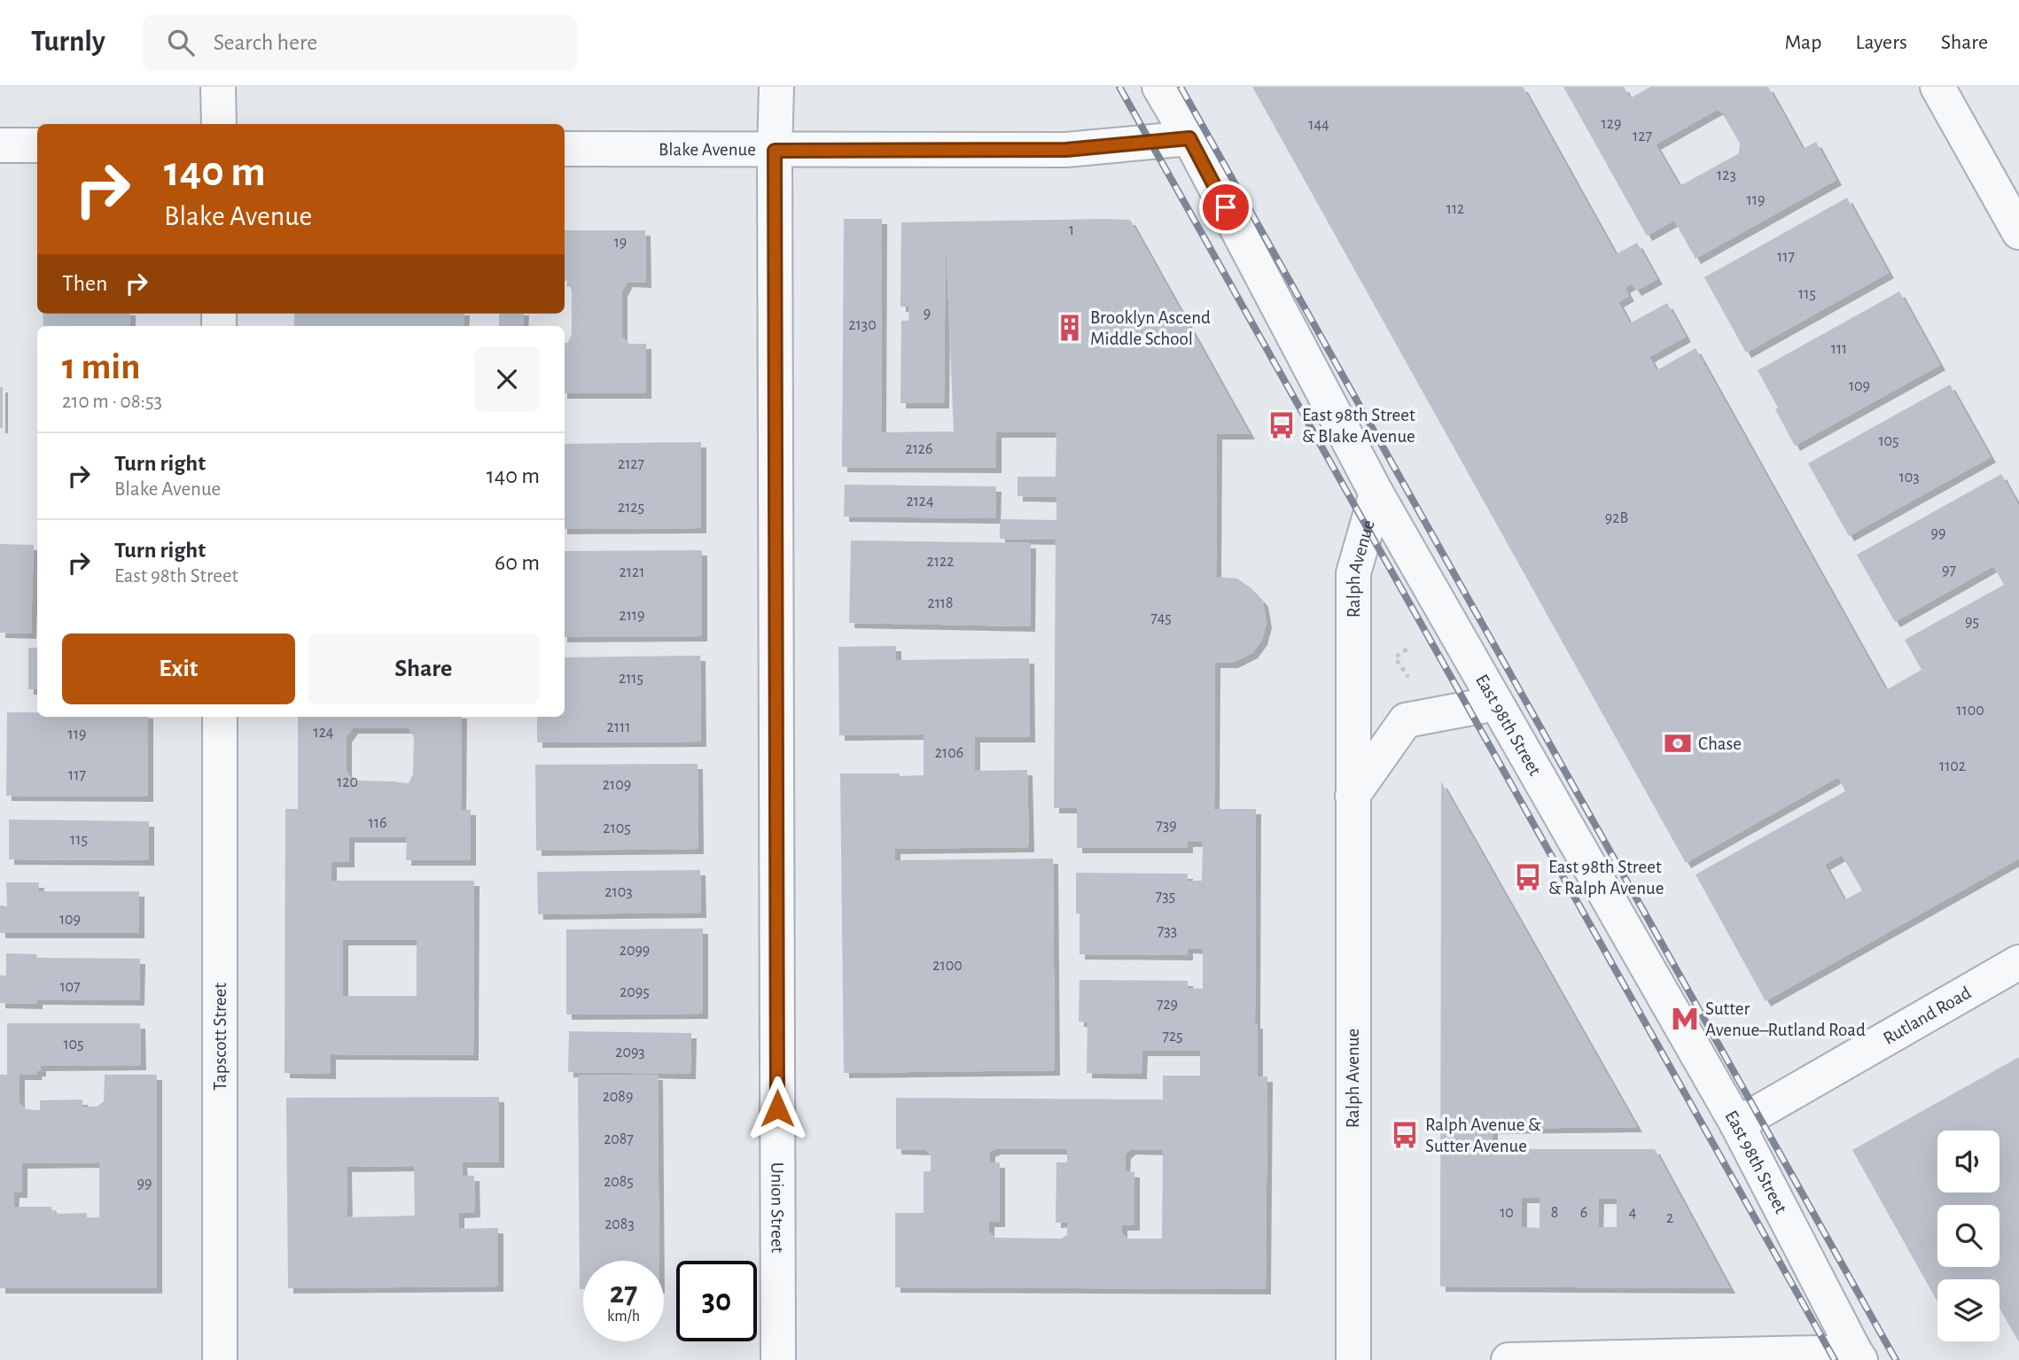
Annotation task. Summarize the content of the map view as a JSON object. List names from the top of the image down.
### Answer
{
  "streets": {
    "street": [
      "Blake Avenue",
      "Ralph Avenue",
      "East 98th Street",
      "Rutland Road",
      "Tapscott Street",
      "Union Street"
    ]
  },
  "crossings": [
    ["Blake Avenue", "East 98th Street"],
    ["Blake Avenue", "Union Street"],
    ["Ralph Avenue", "East 98th Street"],
    ["East 98th Street", "Rutland Road"]
  ],
  "places": {
    "building": ["Brooklyn Ascend Middle School"],
    "bus stop": ["East 98th Street & Blake Avenue", "East 98th Street & Ralph Avenue", "Ralph Avenue & Sutter Avenue"],
    "bank": ["Chase"],
    "metro station": ["Sutter Avenue–Rutland Road"]
  },
  "house_numbers": [
    "129",
    "144",
    "127",
    "123",
    "119",
    "112",
    "1",
    "19",
    "117",
    "115",
    "9",
    "2130",
    "111",
    "109",
    "105",
    "2126",
    "2127",
    "103",
    "2124",
    "2125",
    "92B",
    "99",
    "2122",
    "97",
    "2121",
    "2118",
    "2119",
    "745",
    "95",
    "2115",
    "1100",
    "2111",
    "124",
    "119",
    "2106",
    "1102",
    "117",
    "120",
    "2109",
    "116",
    "739",
    "2105",
    "115",
    "2103",
    "735",
    "109",
    "733",
    "2099",
    "2100",
    "107",
    "2095",
    "729",
    "725",
    "105",
    "2093",
    "2089",
    "2087",
    "2085",
    "99",
    "10",
    "8",
    "6",
    "4",
    "2",
    "2083"
  ],
  "page": {
    "header": "Turnly",
    "search": "Search here",
    "nav": ["Map", "Layers", "Share"],
    "turn": ["140 m", "Blake Avenue"],
    "then": "Then",
    "heading": ["1 min", "210 m · 08:53"],
    "list": [
      {
        "name": "Turn right",
        "note": "Blake Avenue",
        "value": "140 m"
      },
      {
        "name": "Turn right",
        "note": "East 98th Street",
        "value": "60 m"
      }
    ],
    "buttons": ["Exit", "Share"],
    "speed": "27 km/h",
    "limit": "30"
  }
}
